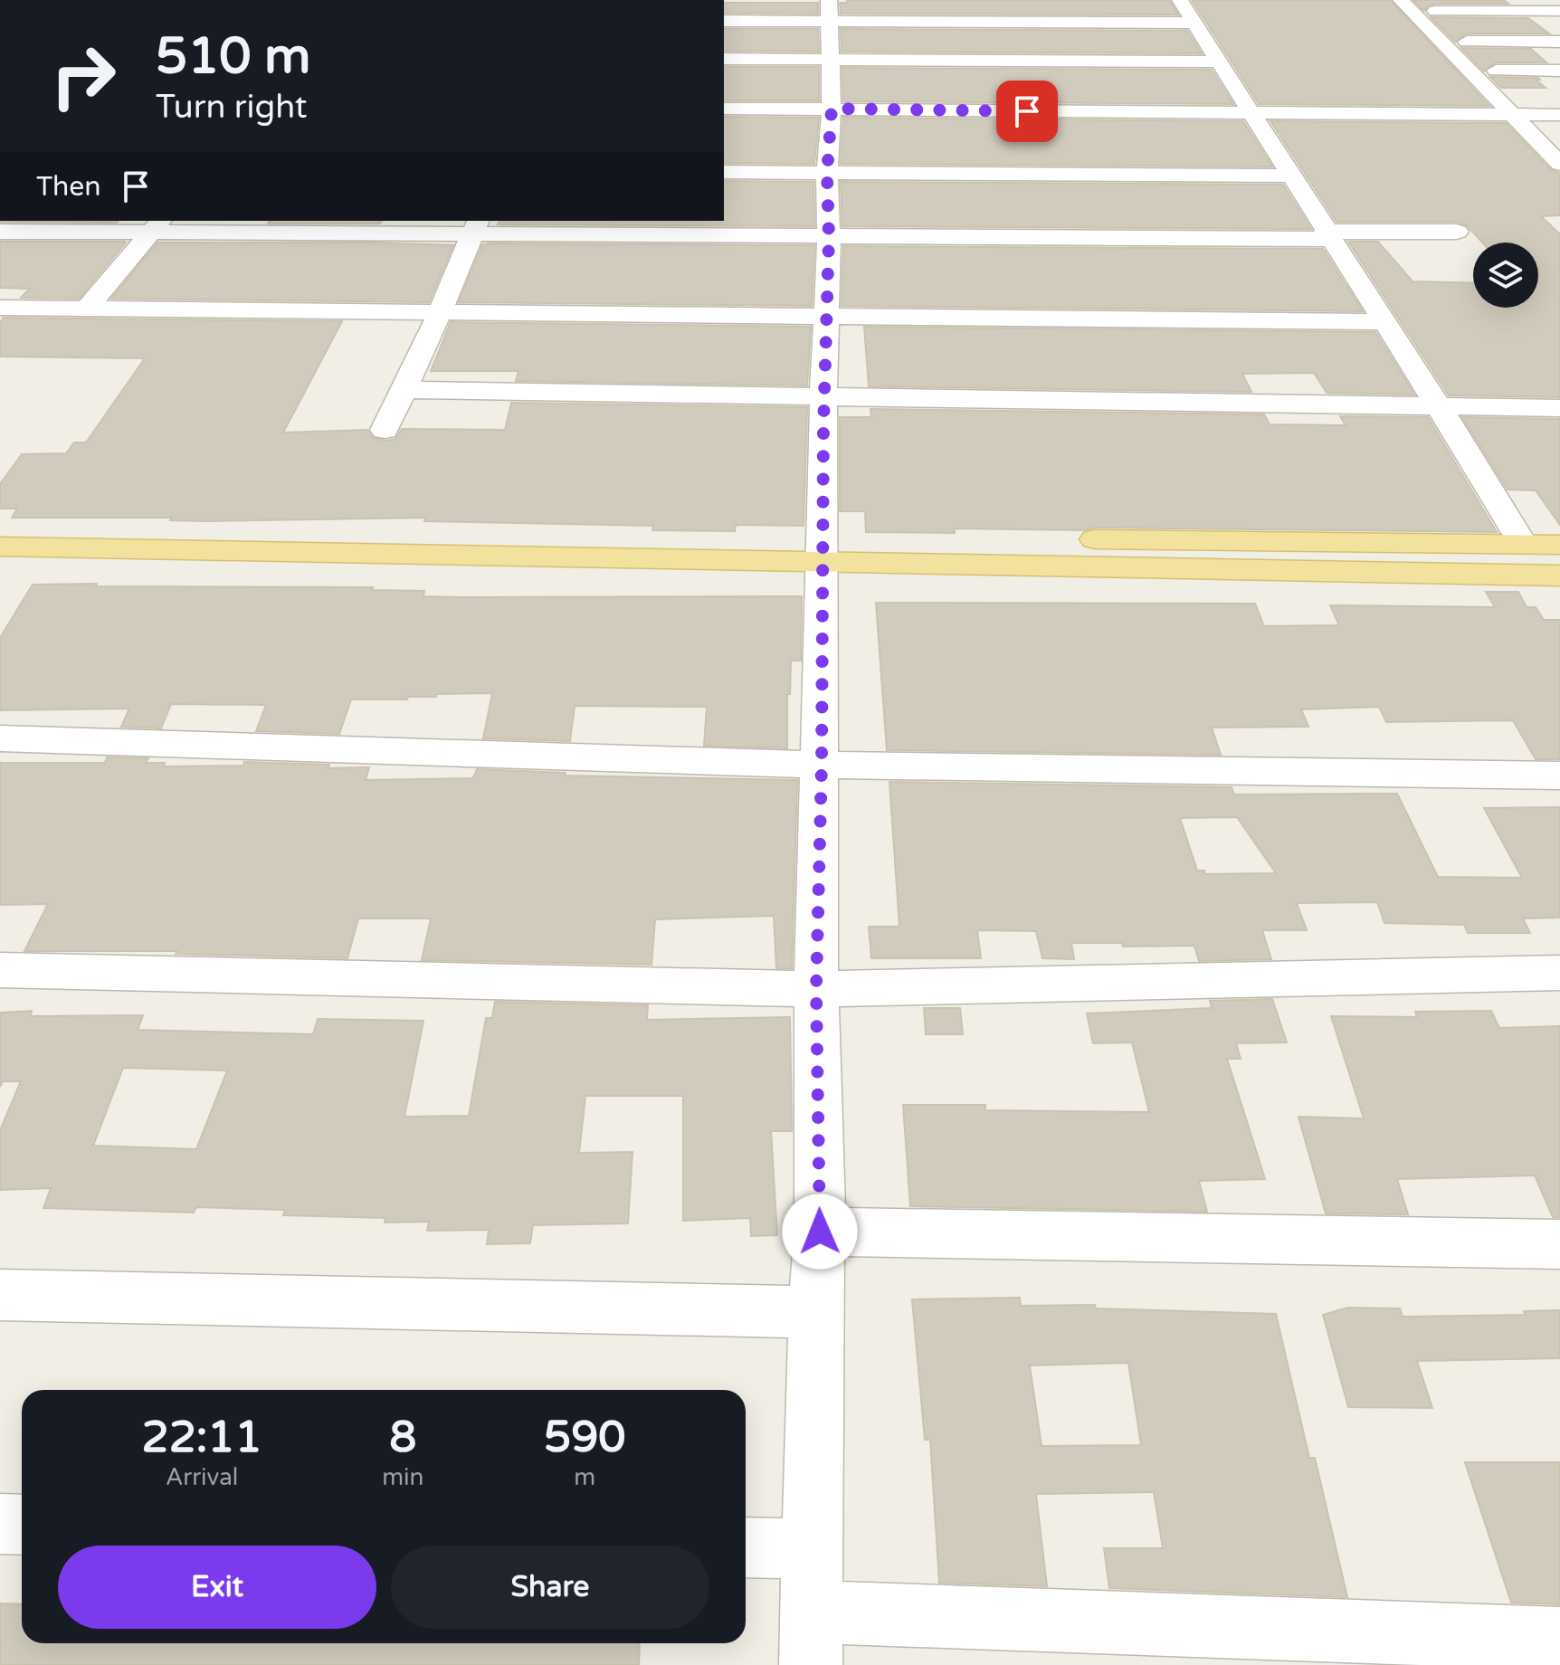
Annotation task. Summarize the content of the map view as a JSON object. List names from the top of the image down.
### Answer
{
  "page": {
    "turn": ["510 m", "Turn right"],
    "then": "Then",
    "eta": [
      "22:11",
      "Arrival",
      "8",
      "min",
      "590",
      "m"
    ],
    "buttons": ["Exit", "Share"]
  }
}
